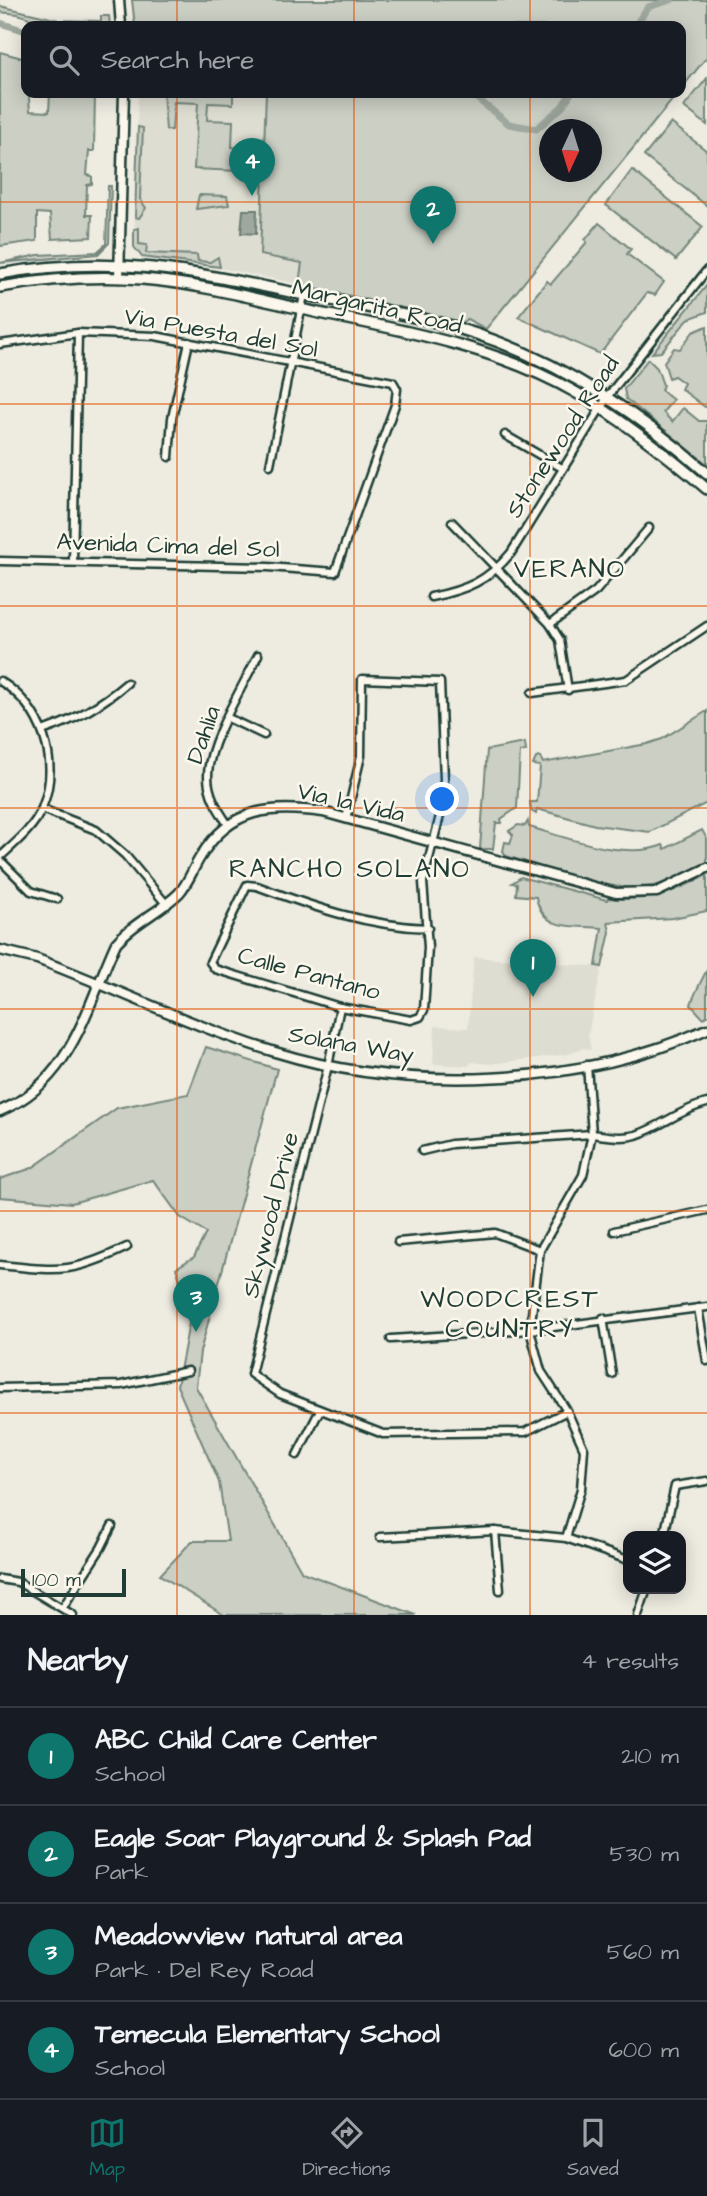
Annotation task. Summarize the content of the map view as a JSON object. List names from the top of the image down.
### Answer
{
  "streets": {
    "main road": ["Margarita Road"],
    "street": [
      "Via Puesta del Sol",
      "Stonewood Road",
      "Avenida Cima del Sol",
      "Dahlia",
      "Via la Vida",
      "Calle Pantano",
      "Solana Way",
      "Skywood Drive"
    ]
  },
  "crossings": [
    ["Margarita Road", "Stonewood Road"],
    ["Via Puesta del Sol", "Avenida Cima del Sol"],
    ["Dahlia", "Via la Vida"],
    ["Via la Vida", "Solana Way"],
    ["Calle Pantano", "Skywood Drive"],
    ["Solana Way", "Skywood Drive"]
  ],
  "districts": ["VERANO", "RANCHO SOLANO", "WOODCREST COUNTRY"],
  "scale_bar": "100 m",
  "north": "bottom",
  "page": {
    "search": "Search here",
    "pins": [
      "4",
      "2",
      "1",
      "3"
    ],
    "scale": "100 m",
    "heading": ["Nearby", "4 results"],
    "list": [
      {
        "mark": "1",
        "name": "ABC Child Care Center",
        "note": "School",
        "value": "210 m"
      },
      {
        "mark": "2",
        "name": "Eagle Soar Playground & Splash Pad",
        "note": "Park",
        "value": "530 m"
      },
      {
        "mark": "3",
        "name": "Meadowview natural area",
        "note": "Park · Del Rey Road",
        "value": "560 m"
      },
      {
        "mark": "4",
        "name": "Temecula Elementary School",
        "note": "School",
        "value": "600 m"
      }
    ],
    "nav": ["Map", "Directions", "Saved"]
  }
}
